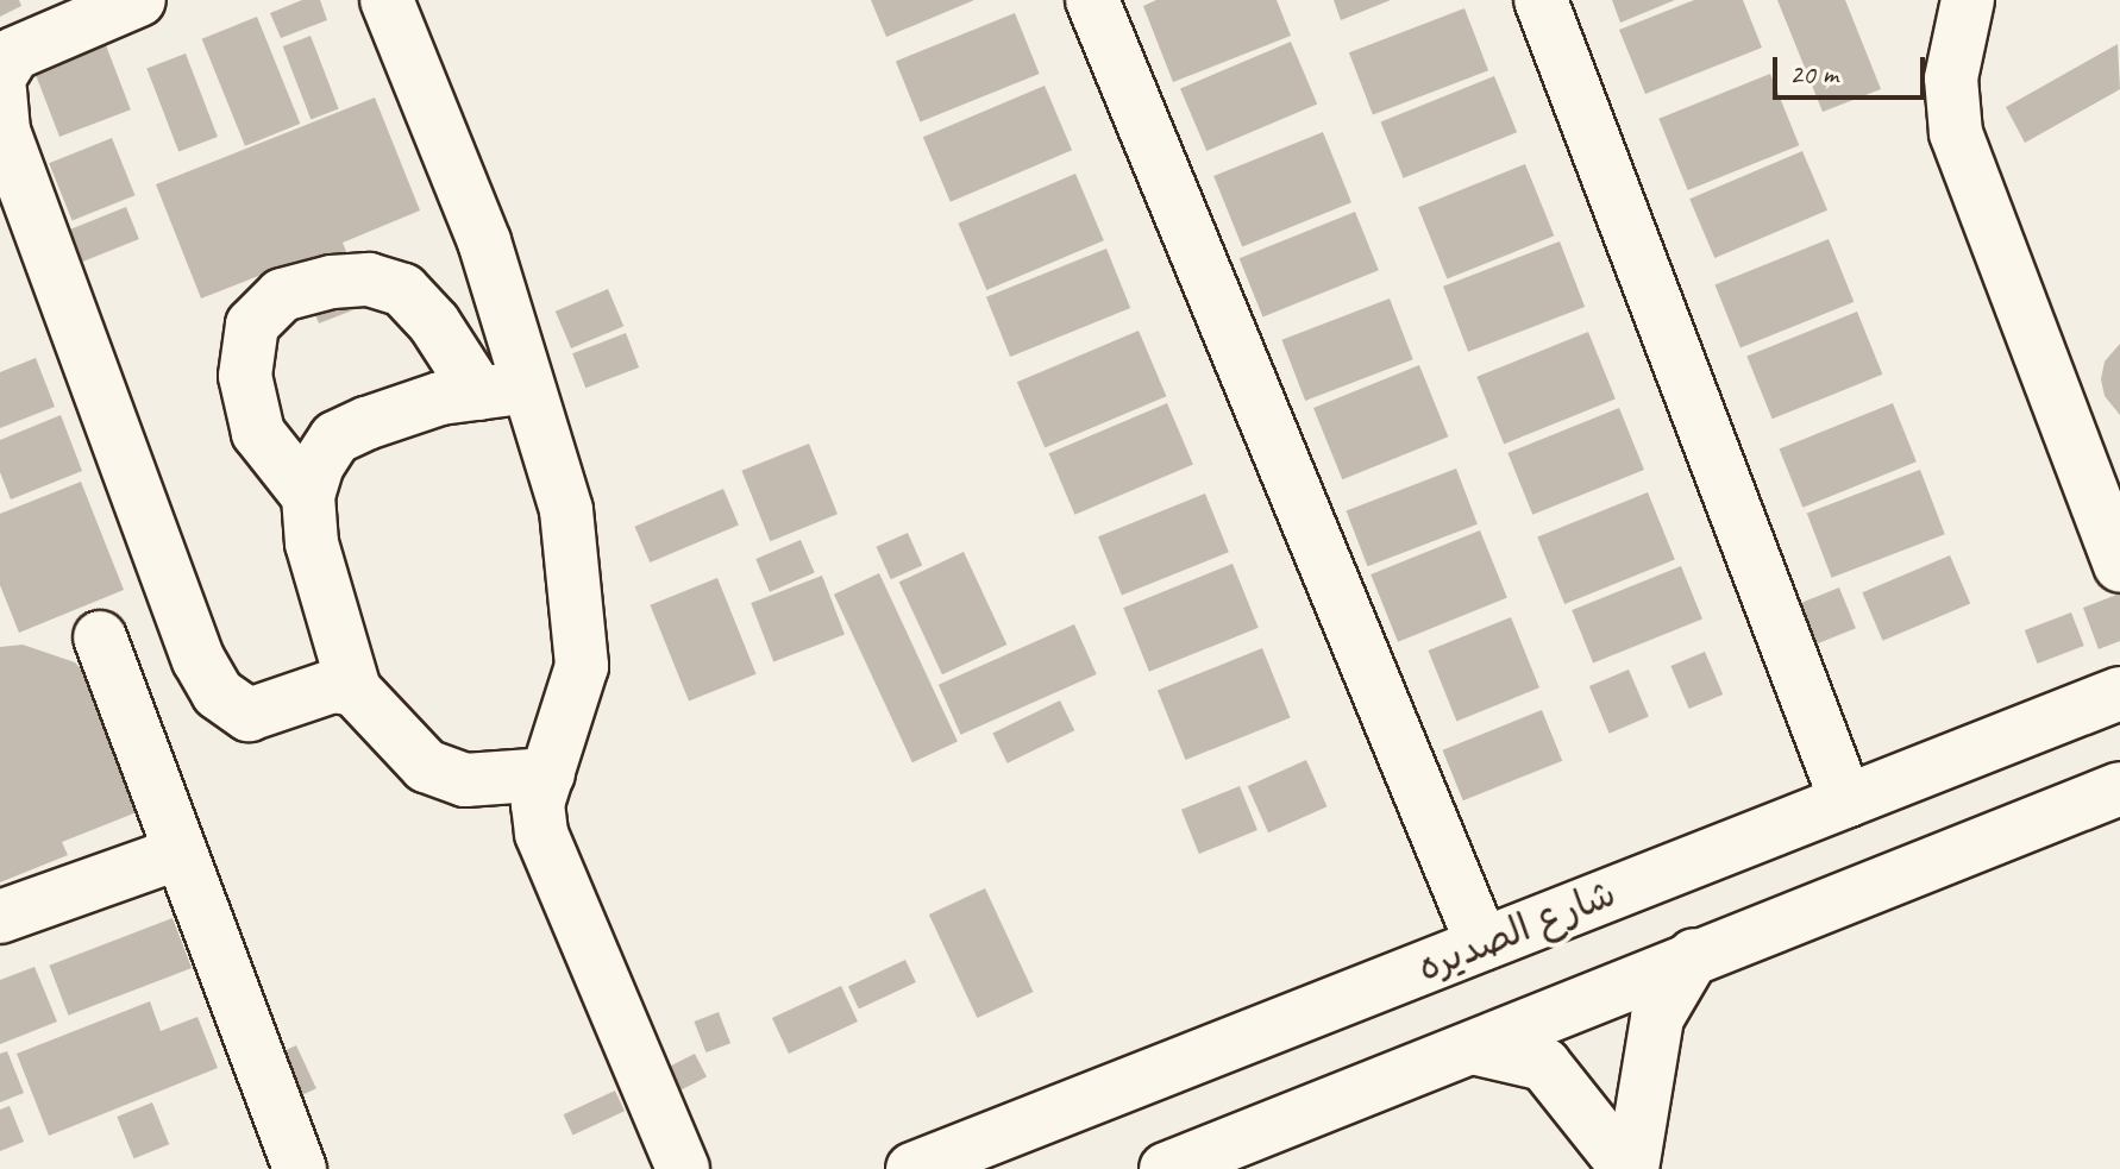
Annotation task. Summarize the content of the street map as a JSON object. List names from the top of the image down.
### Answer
{
  "streets": {
    "street": ["شارع الصديره"]
  },
  "scale_bar": "20 m"
}
